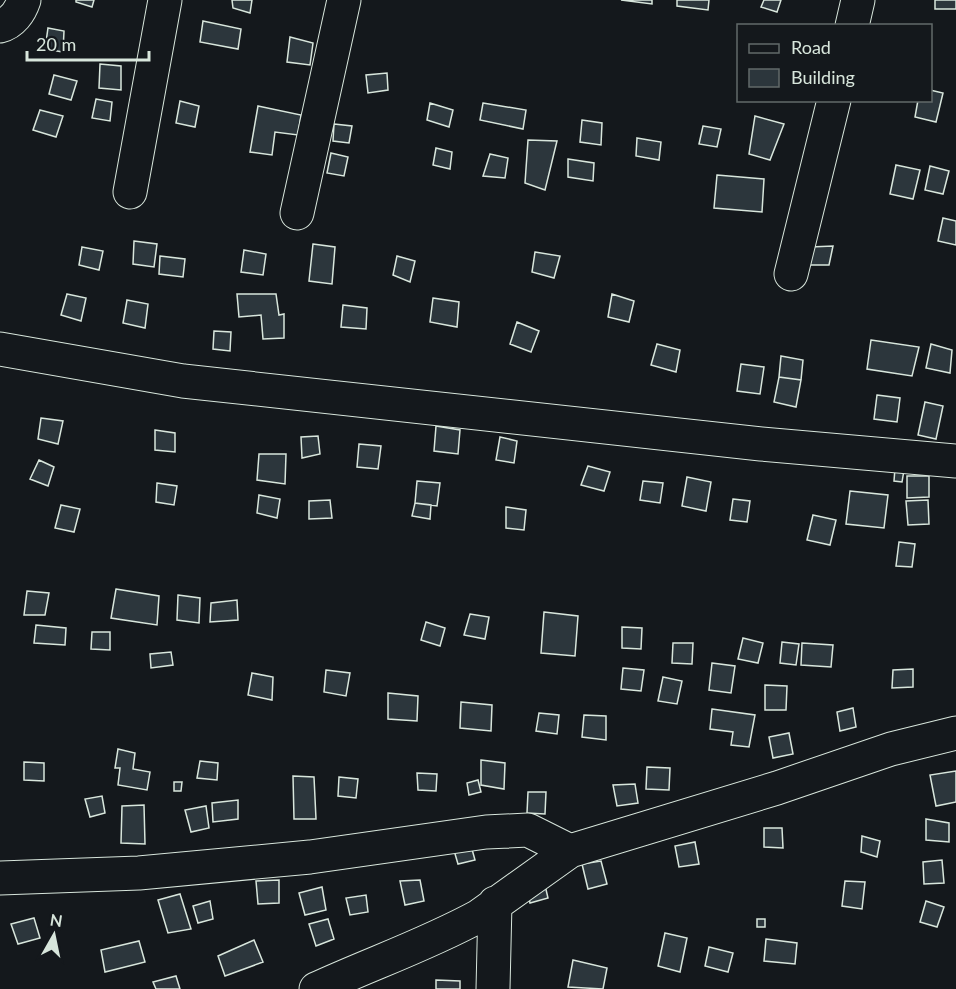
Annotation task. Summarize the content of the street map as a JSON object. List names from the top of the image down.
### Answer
{
  "legend": ["Road", "Building"],
  "scale_bar": "20 m",
  "north": "top"
}
